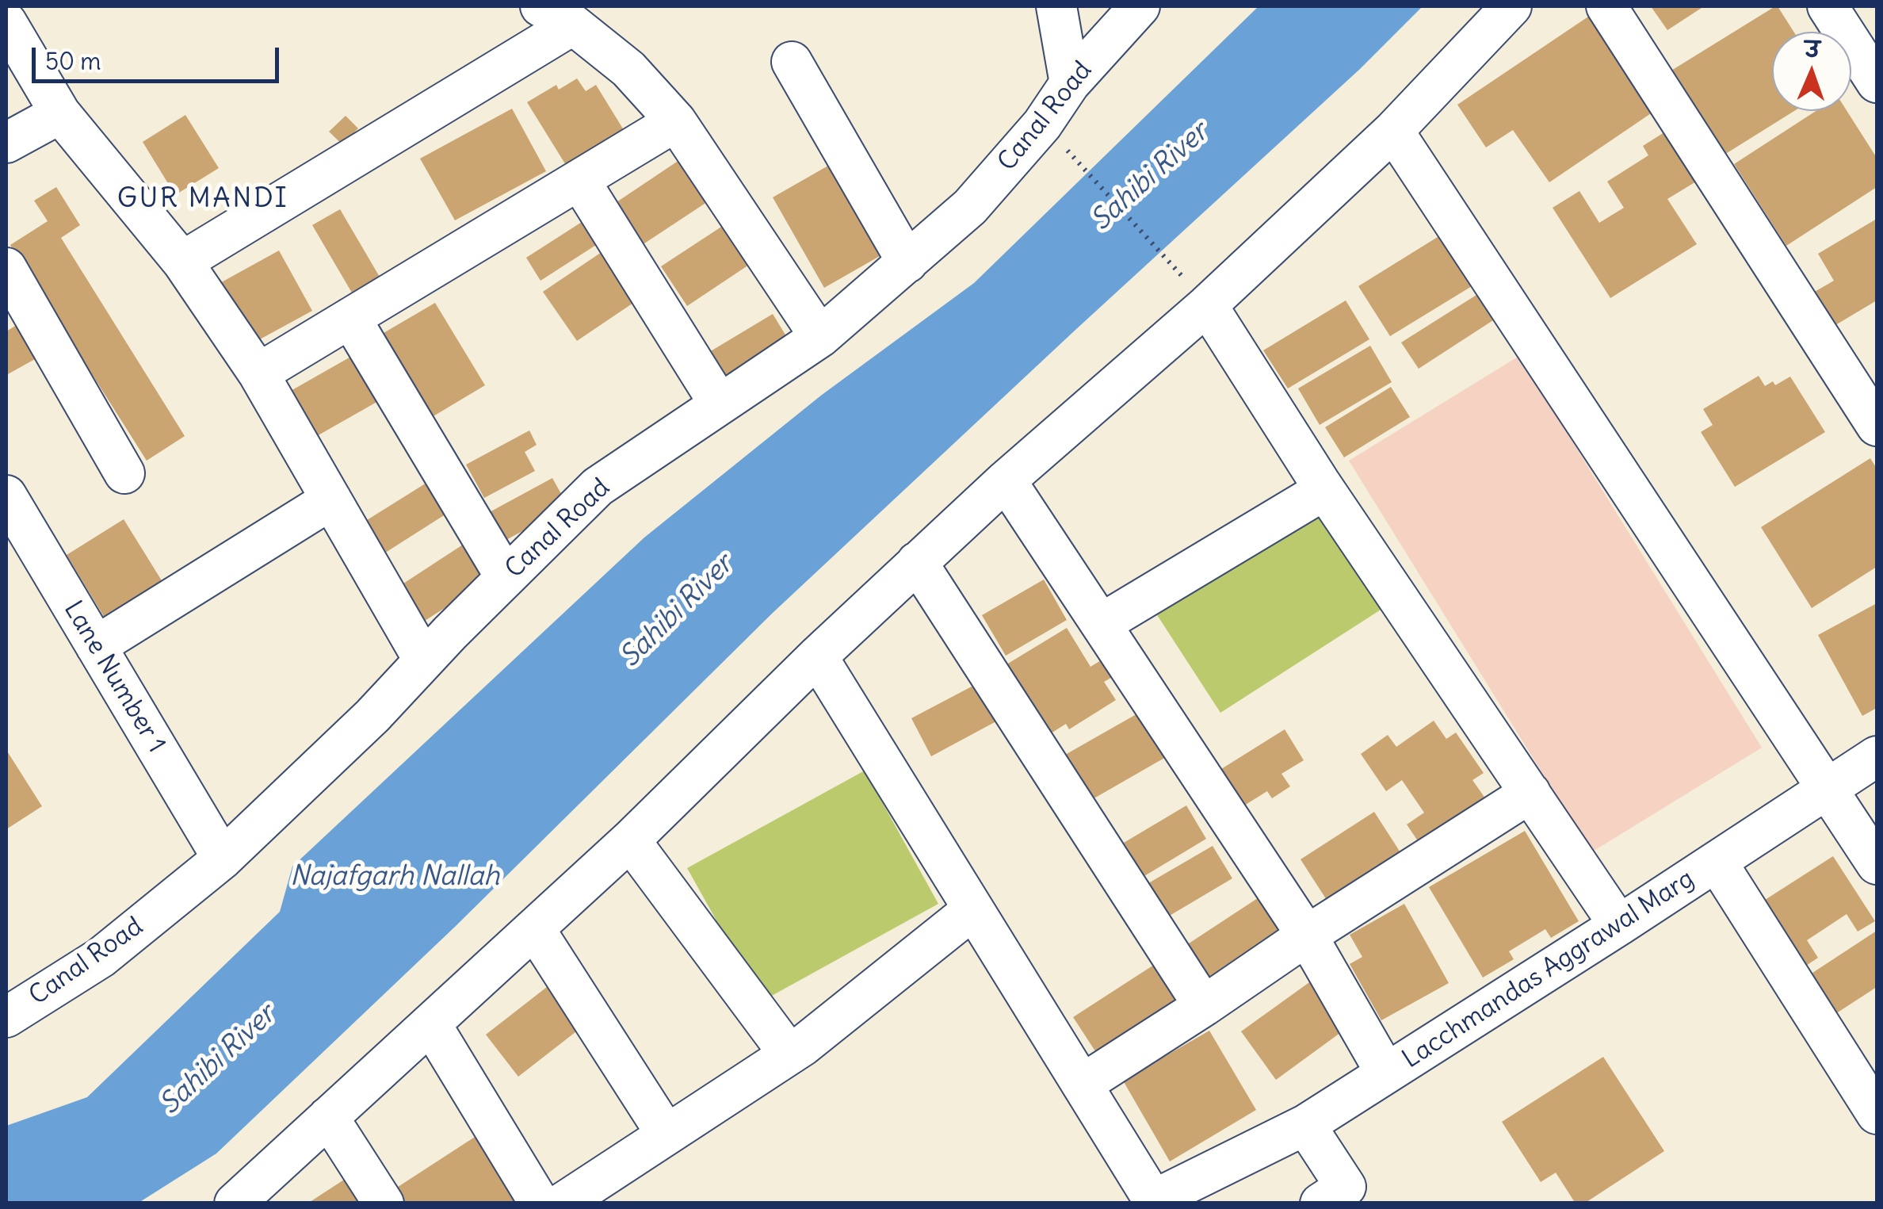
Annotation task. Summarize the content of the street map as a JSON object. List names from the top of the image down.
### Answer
{
  "streets": {
    "street": ["Canal Road", "Lane Number 1", "Lacchmandas Aggrawal Marg"]
  },
  "crossings": [
    ["Canal Road", "Lane Number 1"]
  ],
  "districts": ["GUR MANDI"],
  "water": ["Sahibi River", "Najafgarh Nallah"],
  "scale_bar": "50 m",
  "north": "top"
}
